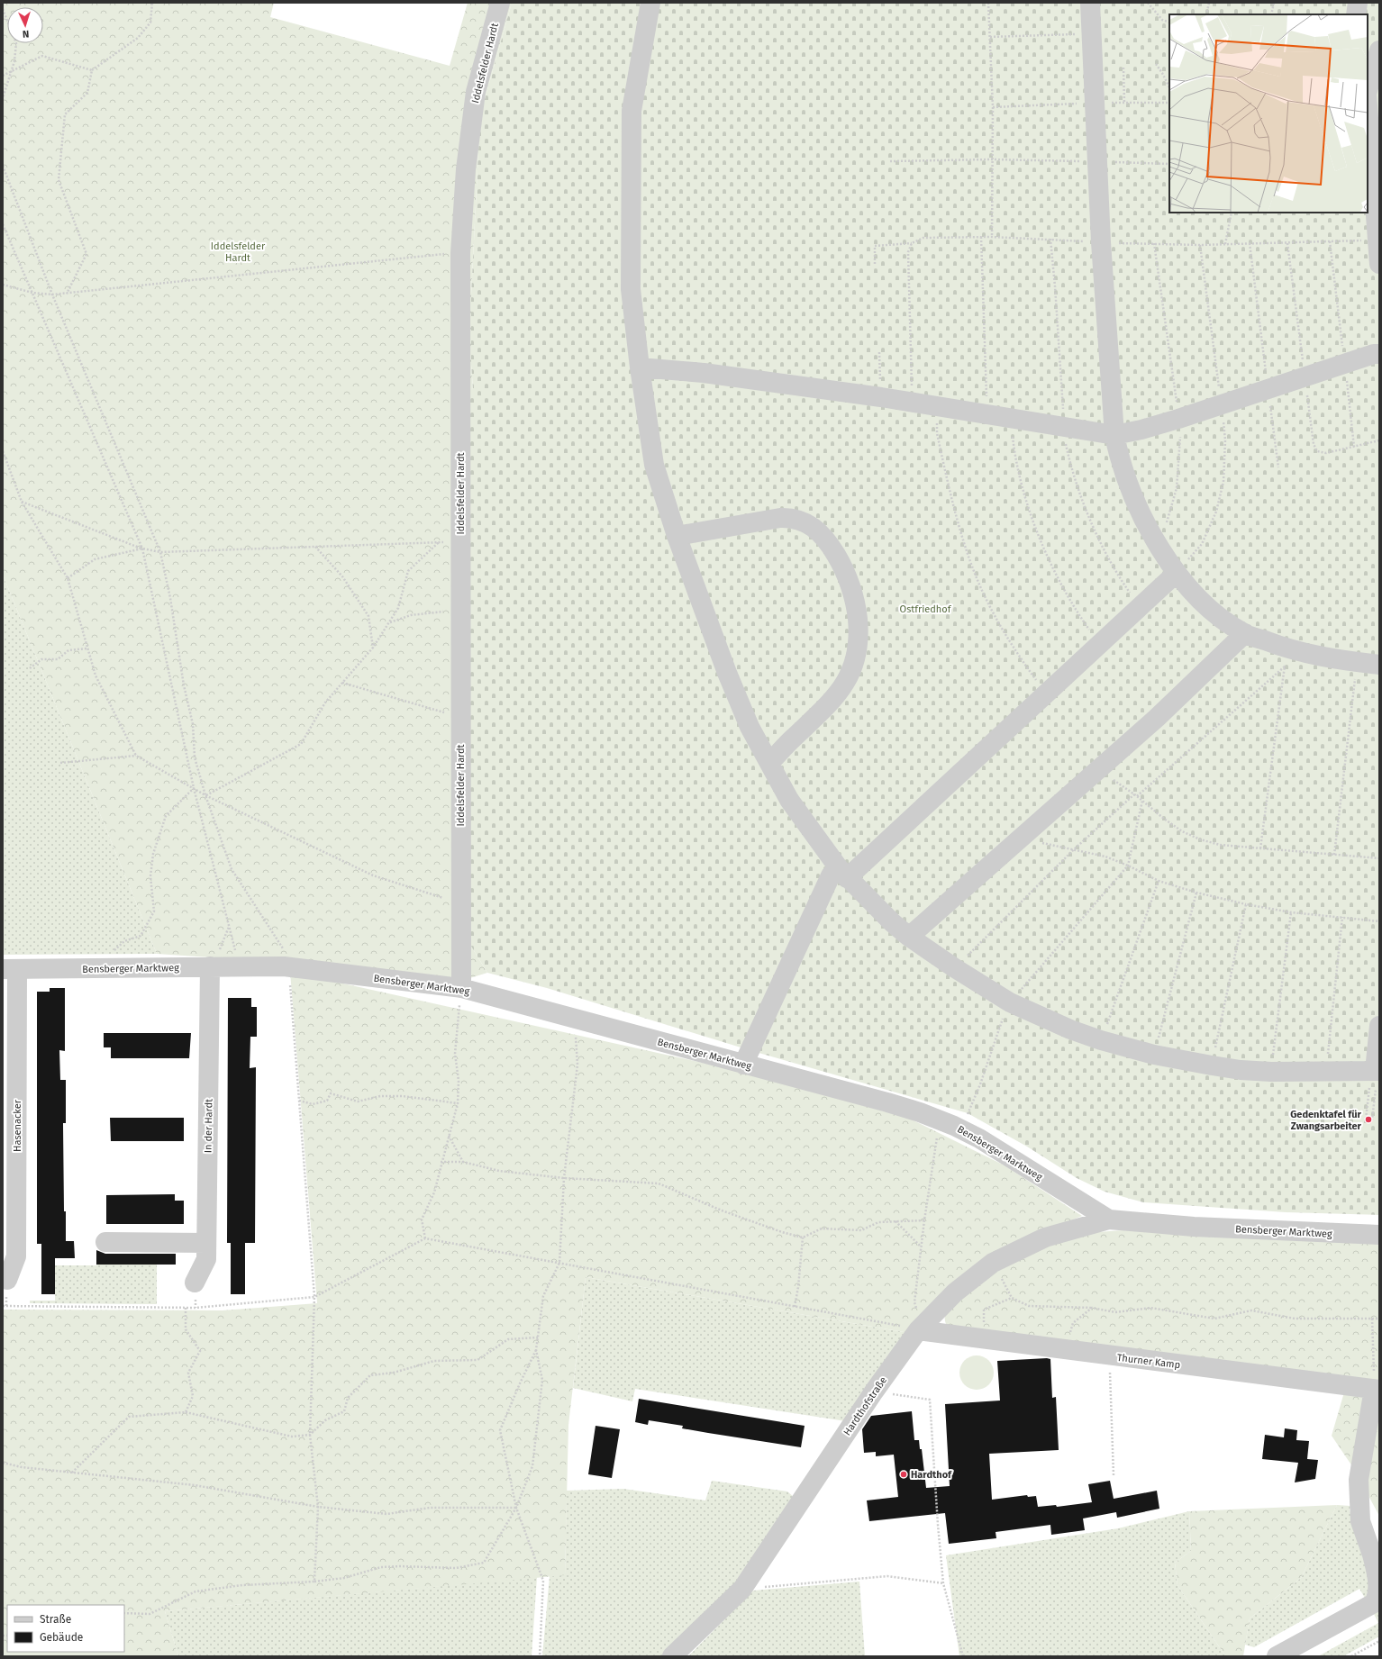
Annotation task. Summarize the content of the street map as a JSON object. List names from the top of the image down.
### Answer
{
  "streets": {
    "street": [
      "Iddelsfelder Hardt",
      "Bensberger Marktweg",
      "Hasenacker",
      "In der Hardt",
      "Thurner Kamp",
      "Hardthofstraße"
    ]
  },
  "crossings": [
    ["Iddelsfelder Hardt", "Bensberger Marktweg"],
    ["Bensberger Marktweg", "Hasenacker"],
    ["Bensberger Marktweg", "In der Hardt"],
    ["Bensberger Marktweg", "Hardthofstraße"],
    ["Thurner Kamp", "Hardthofstraße"]
  ],
  "parks": ["Iddelsfelder Hardt", "Ostfriedhof"],
  "places": ["Gedenktafel für Zwangsarbeiter", "Hardthof"],
  "legend": ["Straße", "Gebäude"],
  "north": "bottom"
}
